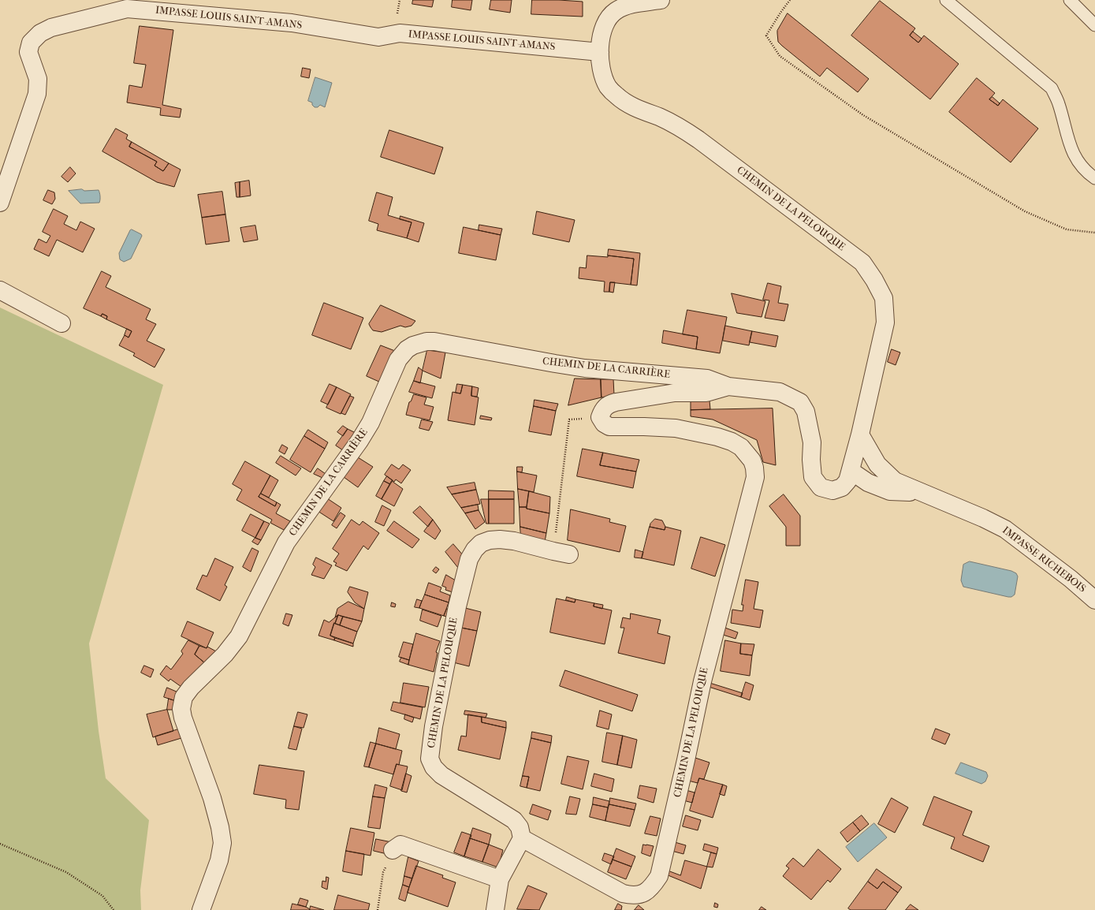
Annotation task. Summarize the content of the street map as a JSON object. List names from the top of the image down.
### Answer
{
  "streets": {
    "street": [
      "IMPASSE LOUIS SAINT-AMANS",
      "CHEMIN DE LA PELOUQUE",
      "CHEMIN DE LA CARRIÈRE",
      "IMPASSE RICHEBOIS"
    ]
  },
  "crossings": [
    ["IMPASSE LOUIS SAINT-AMANS", "CHEMIN DE LA PELOUQUE"],
    ["CHEMIN DE LA PELOUQUE", "CHEMIN DE LA CARRIÈRE"],
    ["CHEMIN DE LA PELOUQUE", "IMPASSE RICHEBOIS"]
  ]
}
